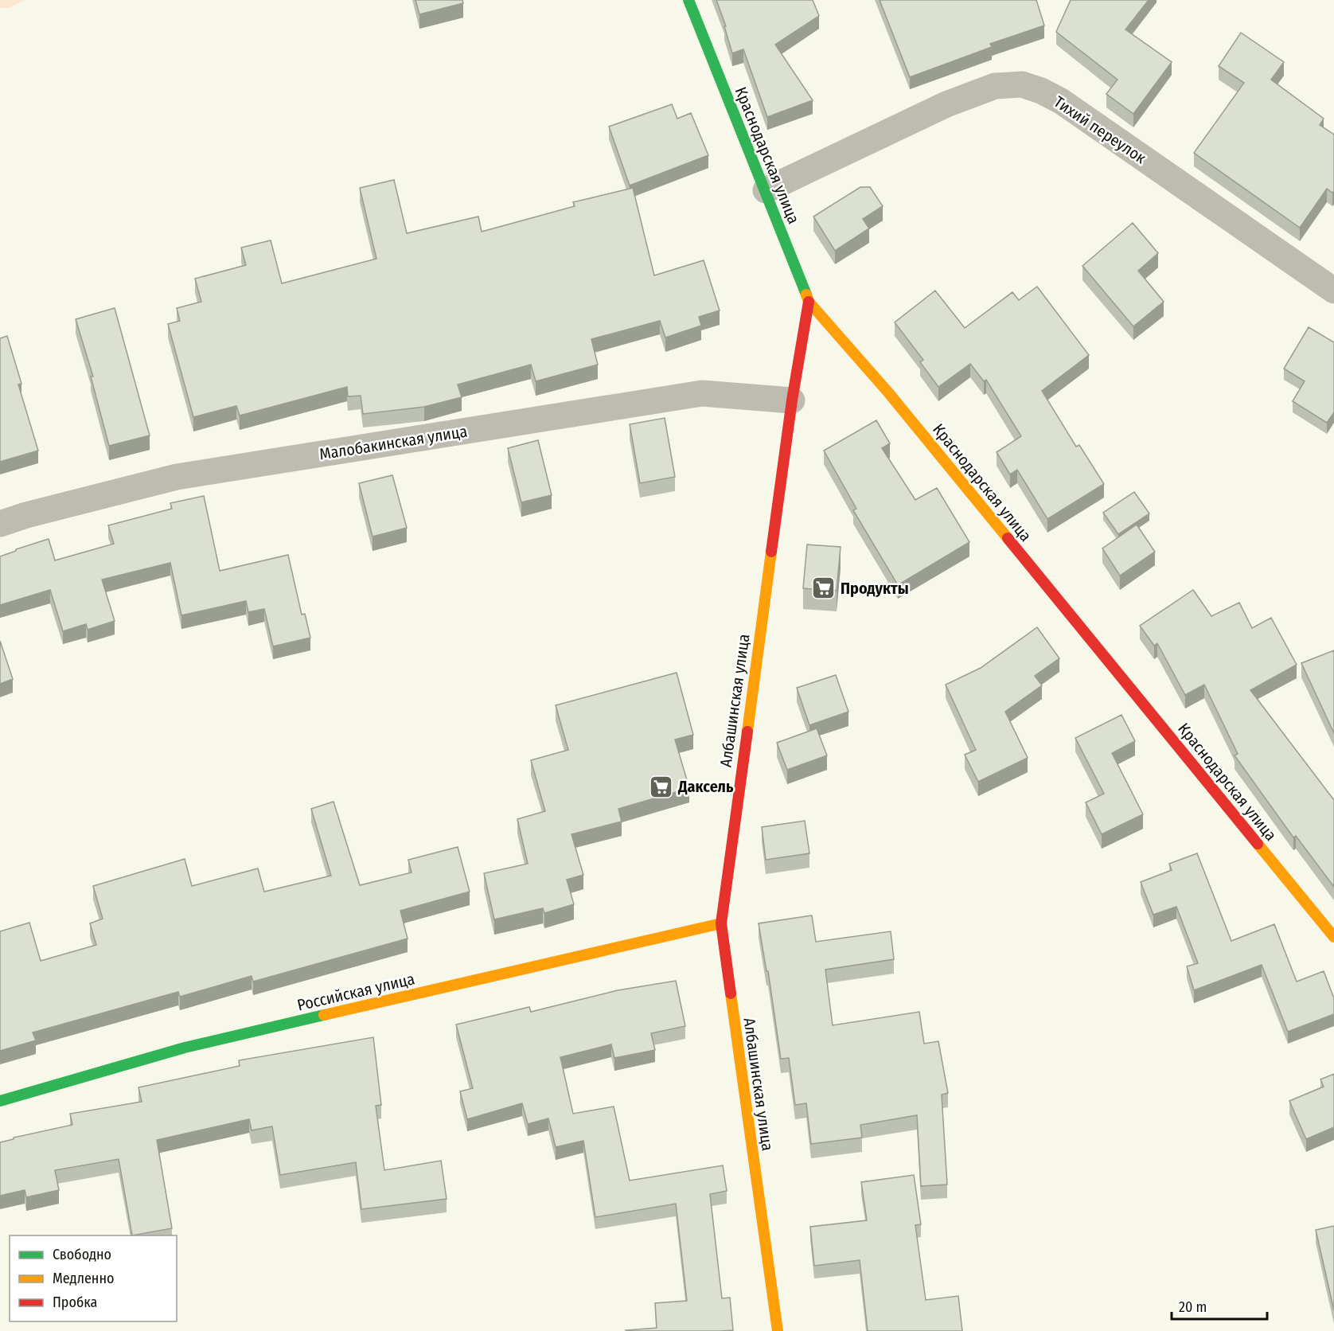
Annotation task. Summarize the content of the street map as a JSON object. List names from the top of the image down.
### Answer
{
  "streets": {
    "street": [
      "Тихий переулок",
      "Краснодарская улица",
      "Малобакинская улица",
      "Албашинская улица",
      "Российская улица"
    ]
  },
  "crossings": [
    ["Тихий переулок", "Краснодарская улица"],
    ["Краснодарская улица", "Албашинская улица"],
    ["Малобакинская улица", "Албашинская улица"],
    ["Албашинская улица", "Российская улица"]
  ],
  "places": {
    "supermarket": ["Продукты", "Даксель"]
  },
  "legend": ["Свободно", "Медленно", "Пробка"],
  "scale_bar": "20 m"
}
